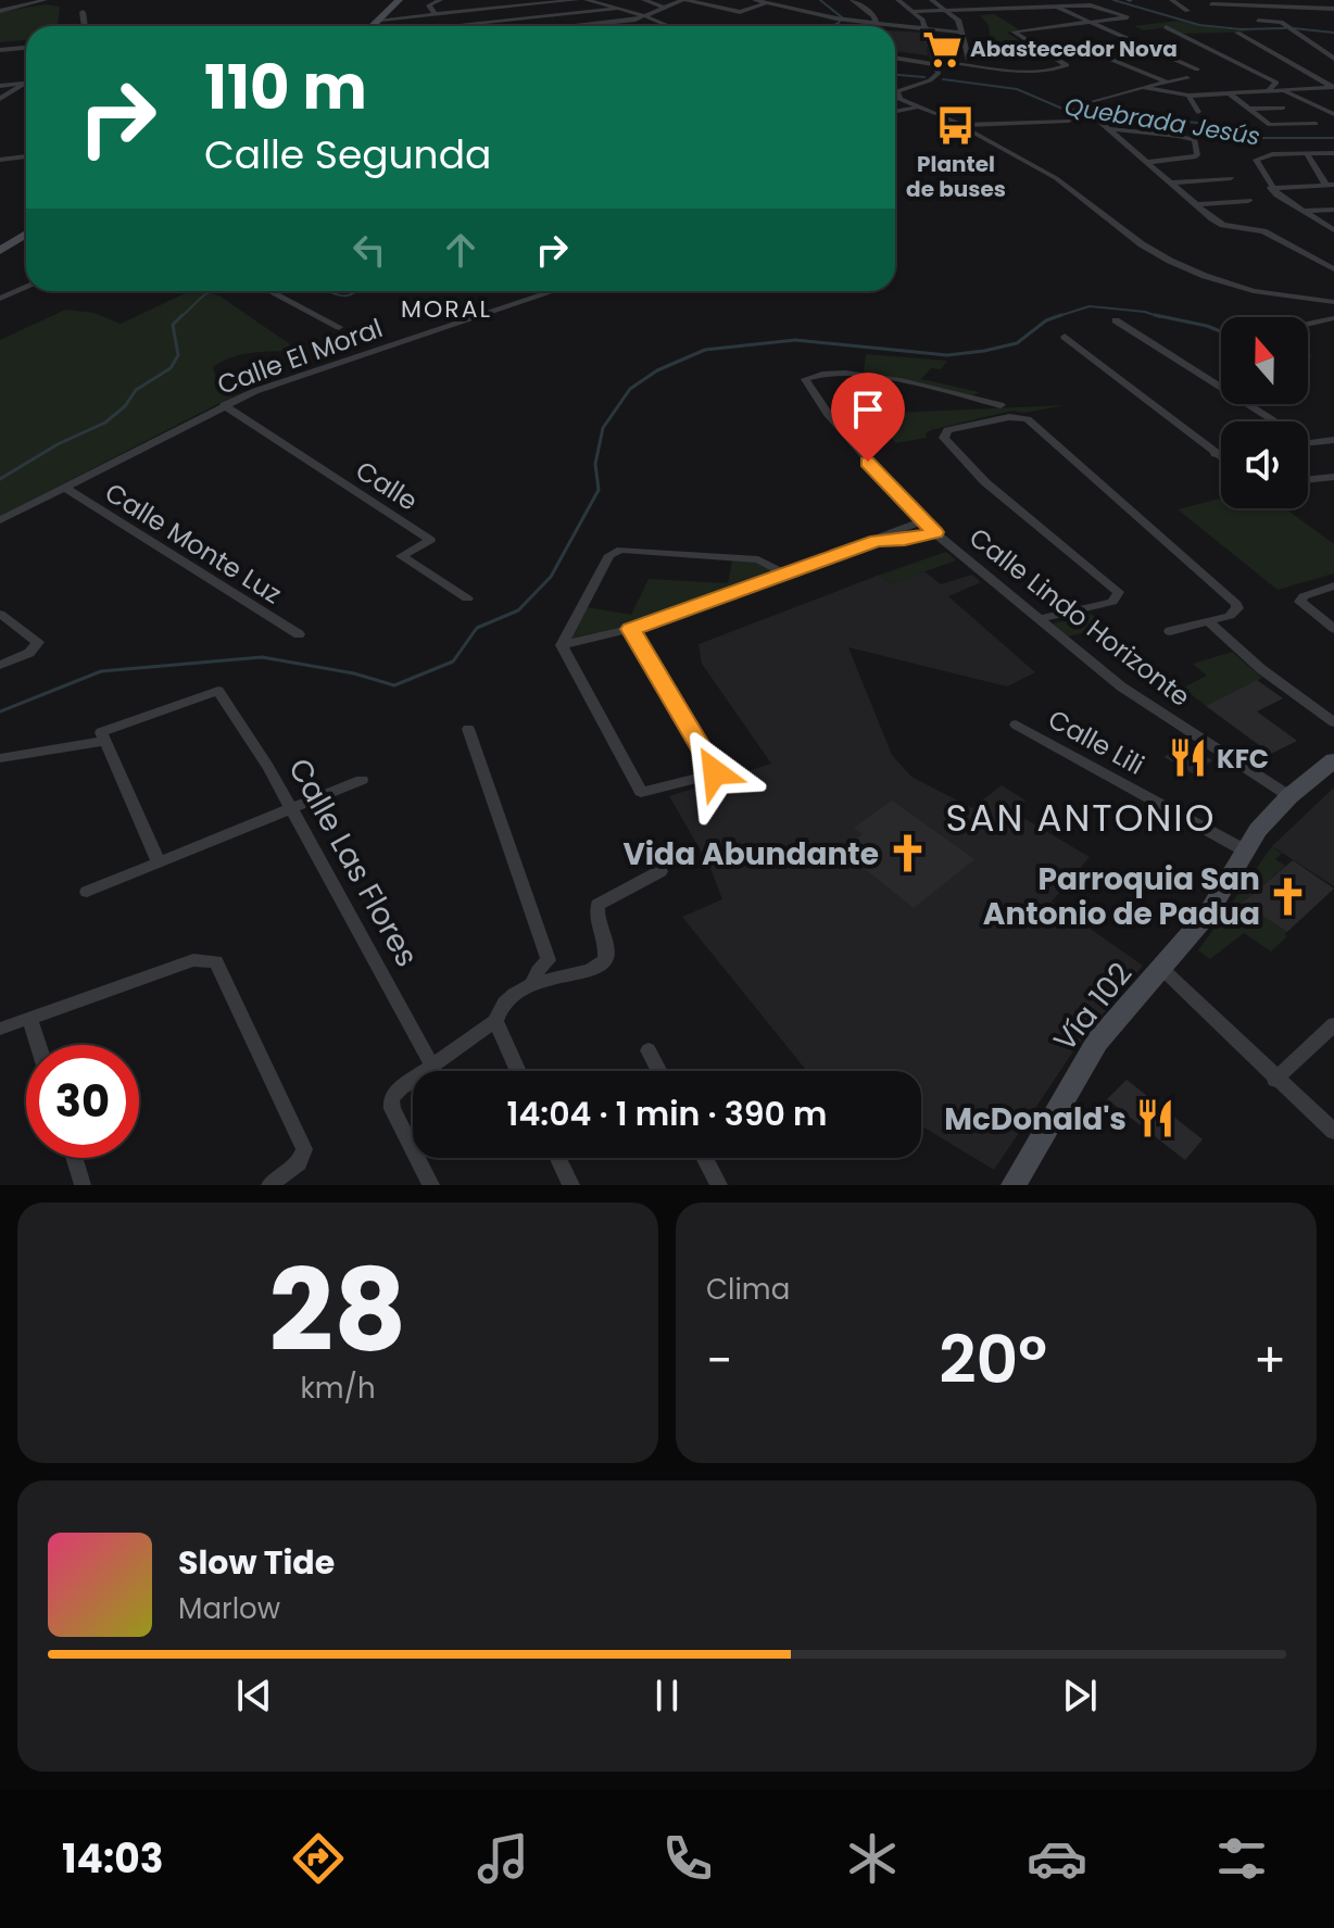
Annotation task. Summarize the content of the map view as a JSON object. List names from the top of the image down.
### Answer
{
  "streets": {
    "main road": ["Vía 102"],
    "street": [
      "Calle El Moral",
      "Calle",
      "Calle Monte Luz",
      "Calle Lindo Horizonte",
      "Calle Lili",
      "Calle Las Flores"
    ]
  },
  "crossings": [
    ["Calle El Moral", "Calle"],
    ["Calle El Moral", "Calle Monte Luz"],
    ["Calle Lindo Horizonte", "Vía 102"],
    ["Calle Lili", "Vía 102"]
  ],
  "districts": ["MORAL", "SAN ANTONIO"],
  "water": ["Quebrada Jesús"],
  "places": {
    "supermarket": ["Abastecedor Nova"],
    "bus stop": ["Plantel de buses"],
    "restaurant": ["KFC", "McDonald's"],
    "church": ["Vida Abundante", "Parroquia San Antonio de Padua"]
  },
  "north": "top",
  "page": {
    "turn": ["110 m", "Calle Segunda"],
    "limit": "30",
    "trip": "14:04 · 1 min · 390 m",
    "tile": [
      ["28", "km/h"],
      "Clima"
    ],
    "heat": ["−", "20°", "+"],
    "song": ["Slow Tide", "Marlow"],
    "tabs": "14:03"
  }
}
